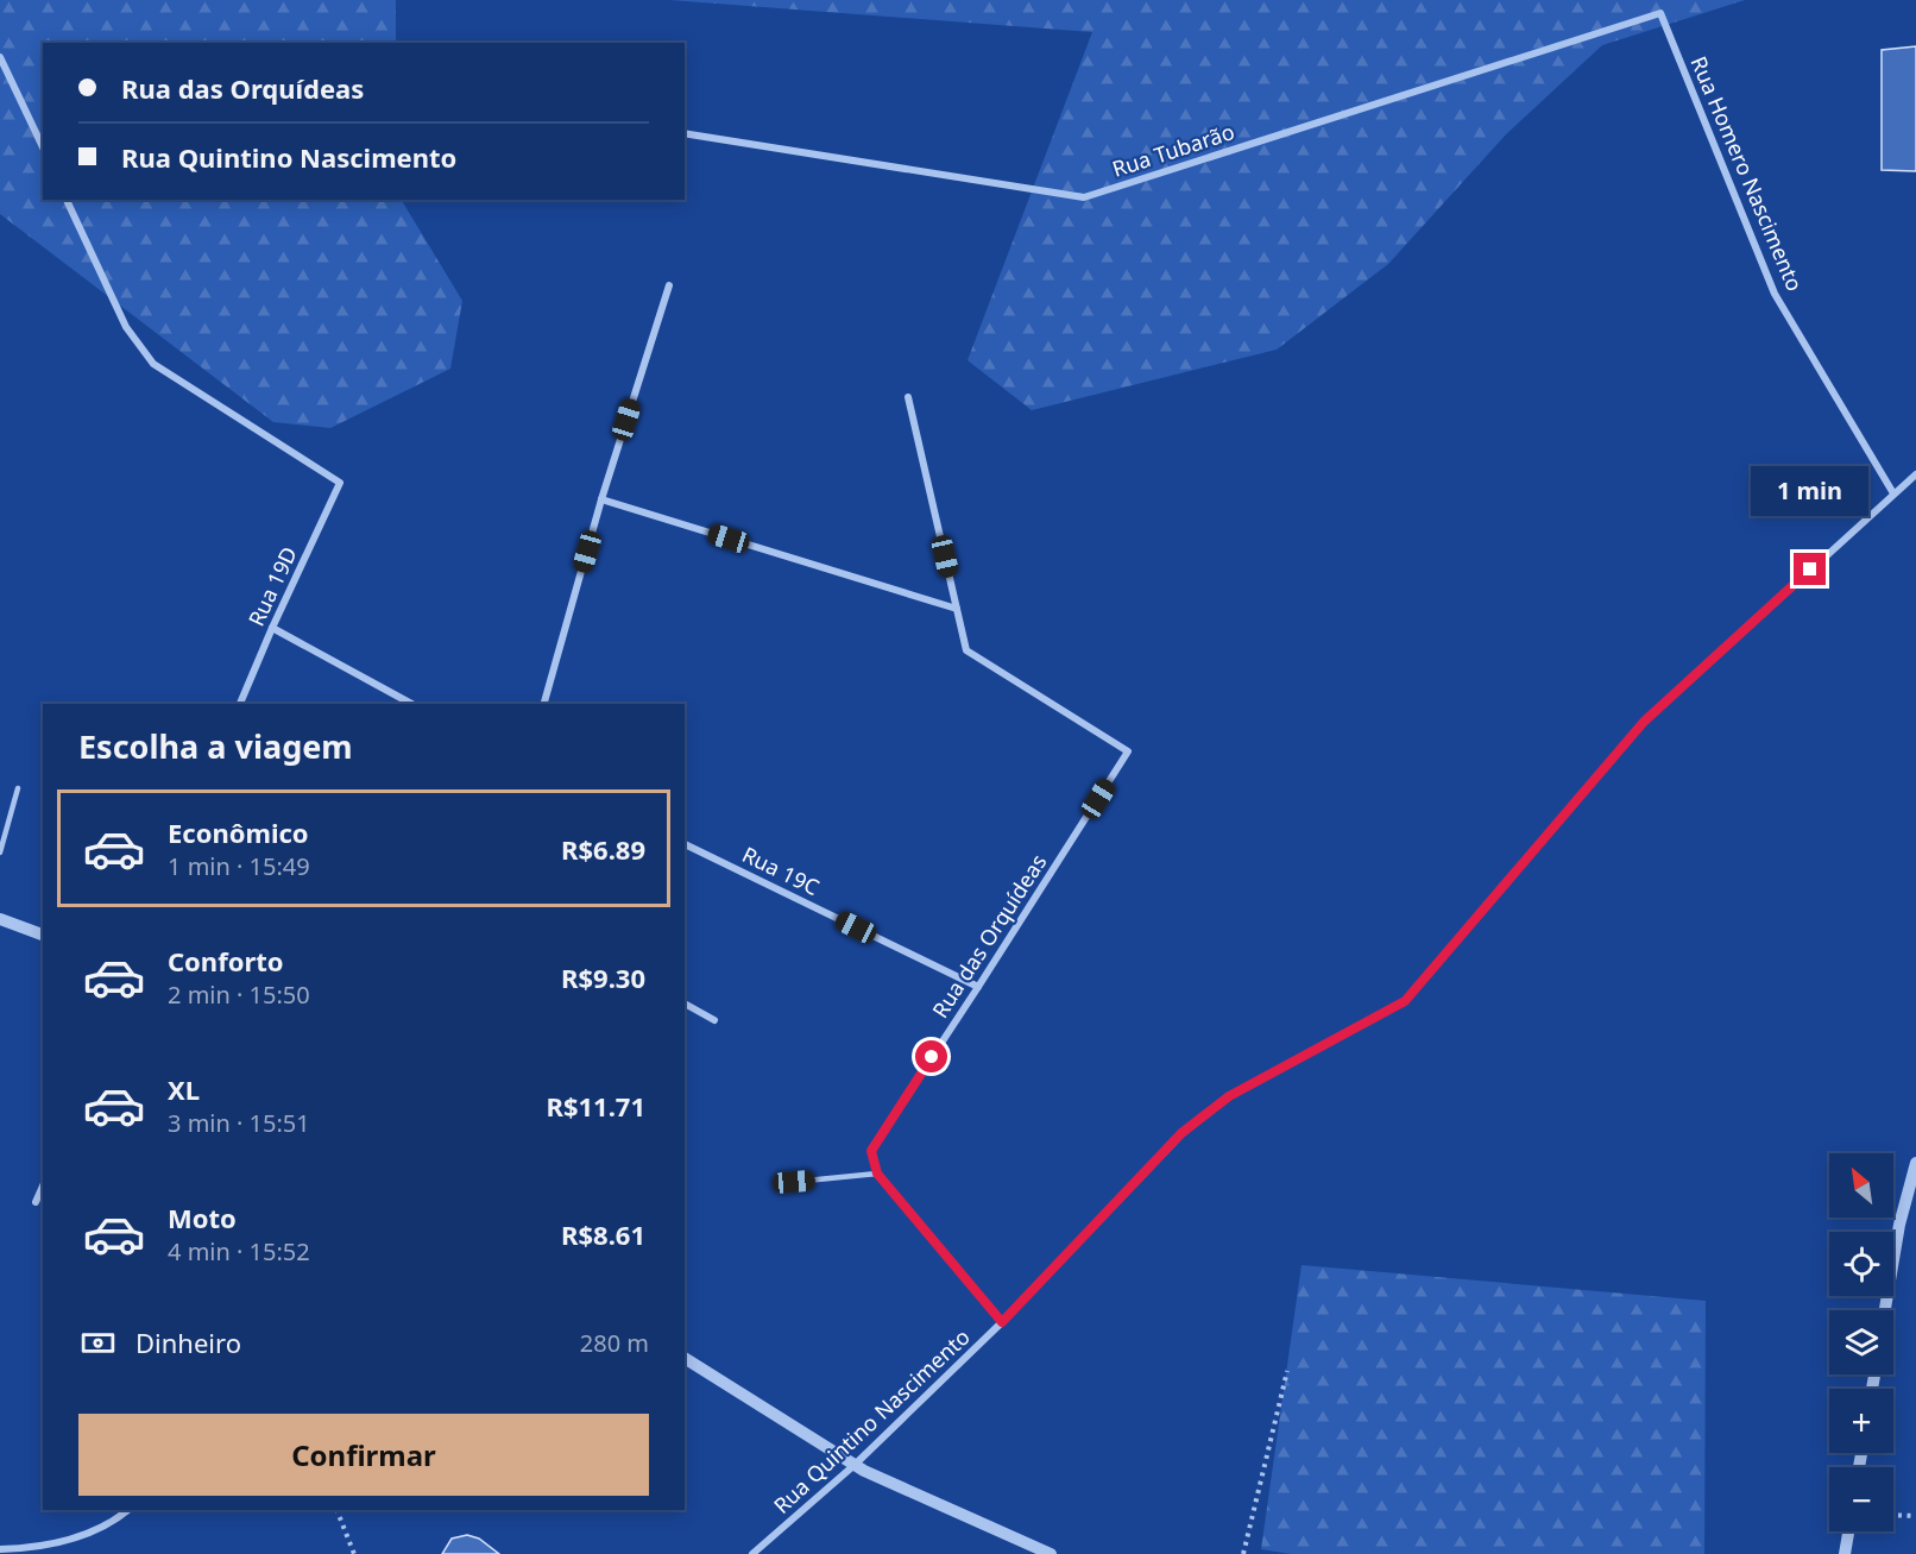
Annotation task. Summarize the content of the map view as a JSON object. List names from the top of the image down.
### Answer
{
  "streets": {
    "street": [
      "Rua Tubarão",
      "Rua Homero Nascimento",
      "Rua 19D",
      "Rua 19C",
      "Rua das Orquídeas",
      "Rua Quintino Nascimento"
    ]
  },
  "crossings": [
    ["Rua Tubarão", "Rua Homero Nascimento"],
    ["Rua Homero Nascimento", "Rua Quintino Nascimento"],
    ["Rua 19C", "Rua das Orquídeas"]
  ],
  "north": "top left",
  "page": {
    "banner": ["Rua das Orquídeas", "Rua Quintino Nascimento"],
    "bubble": "1 min",
    "heading": "Escolha a viagem",
    "list": [
      {
        "name": "Econômico",
        "note": "1 min · 15:49",
        "value": "R$6.89"
      },
      {
        "name": "Conforto",
        "note": "2 min · 15:50",
        "value": "R$9.30"
      },
      {
        "name": "XL",
        "note": "3 min · 15:51",
        "value": "R$11.71"
      },
      {
        "name": "Moto",
        "note": "4 min · 15:52",
        "value": "R$8.61"
      }
    ],
    "map_buttons": ["+", "−"],
    "pay": ["Dinheiro", "280 m"],
    "buttons": "Confirmar"
  }
}
